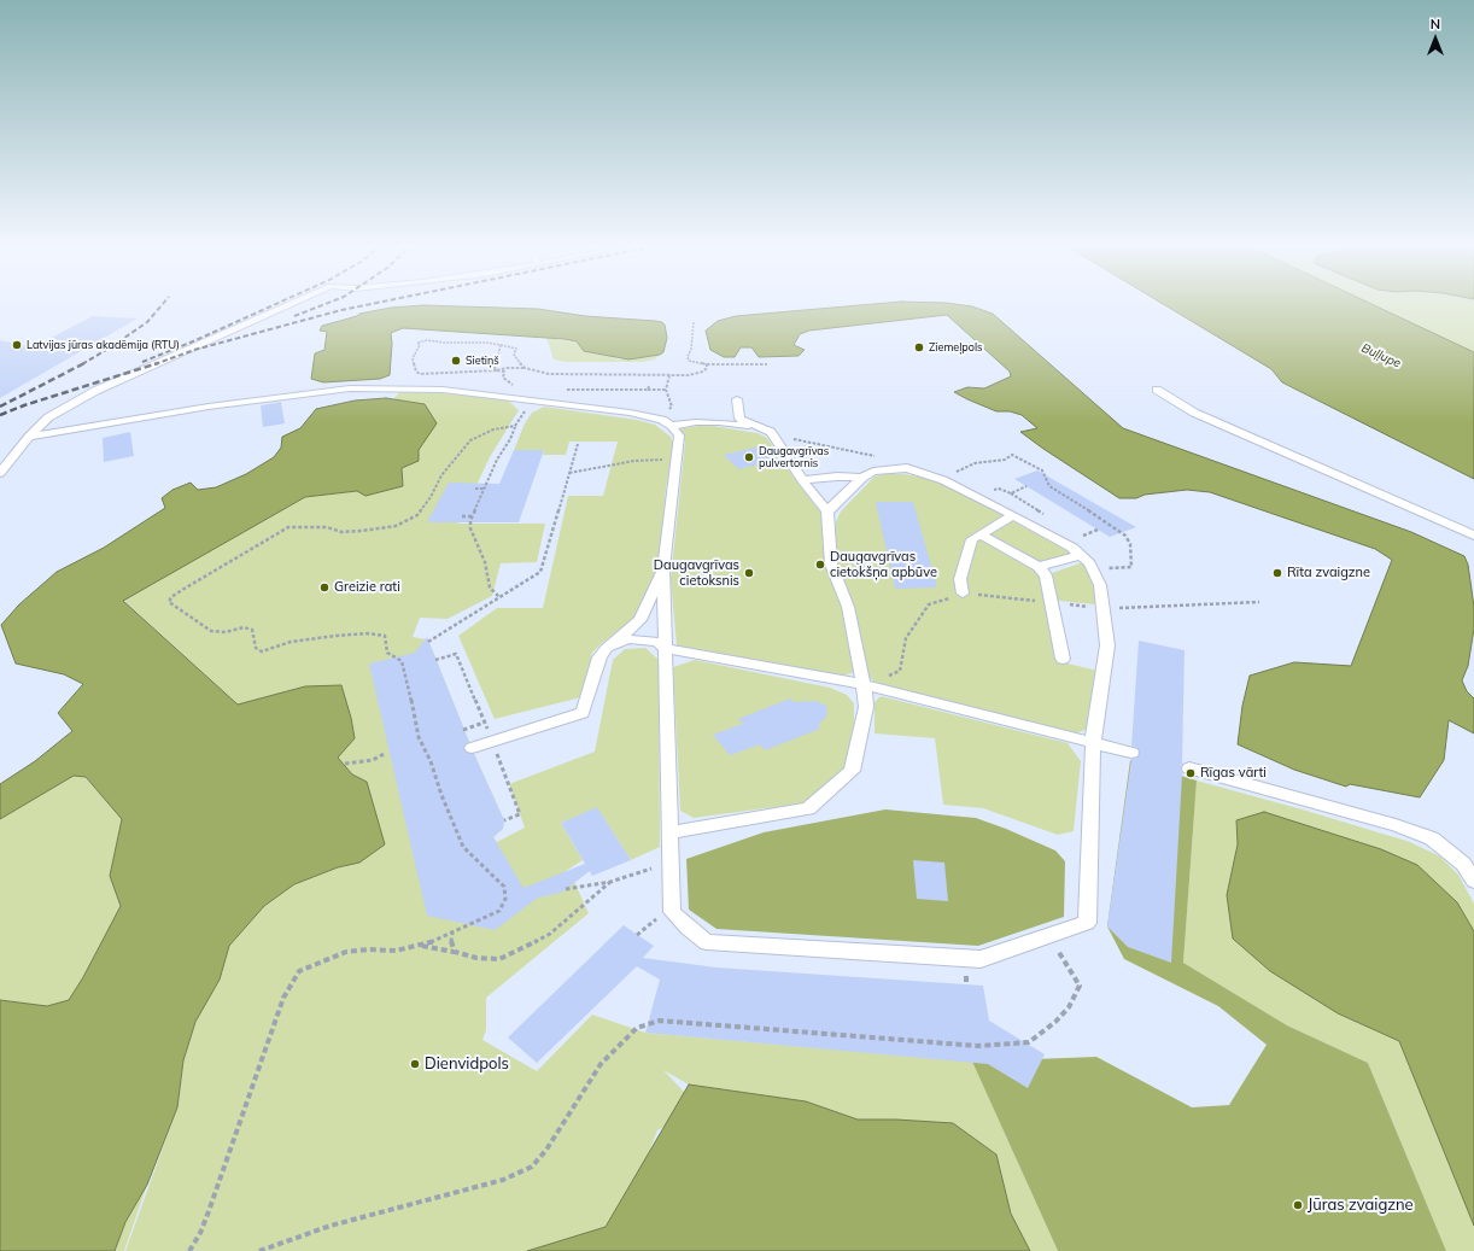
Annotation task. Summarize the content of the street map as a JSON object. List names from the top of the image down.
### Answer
{
  "water": ["Buļļupe"],
  "places": [
    "Latvijas jūras akadēmija (RTU)",
    "Ziemeļpols",
    "Sietiņš",
    "Daugavgrīvas pulvertornis",
    "Daugavgrīvas cietokšņa apbūve",
    "Daugavgrīvas cietoksnis",
    "Rīta zvaigzne",
    "Greizie rati",
    "Rīgas vārti",
    "Dienvidpols",
    "Jūras zvaigzne"
  ],
  "north": "top"
}
